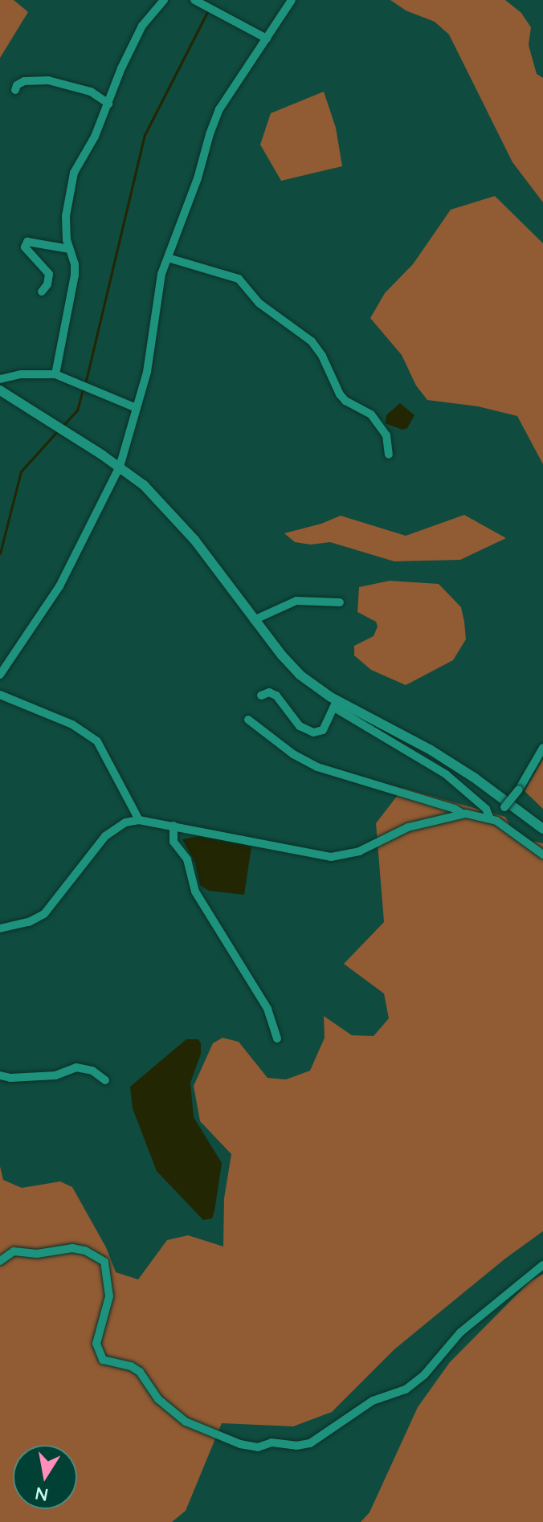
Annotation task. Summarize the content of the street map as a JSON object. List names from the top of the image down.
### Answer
{
  "north": "bottom"
}
